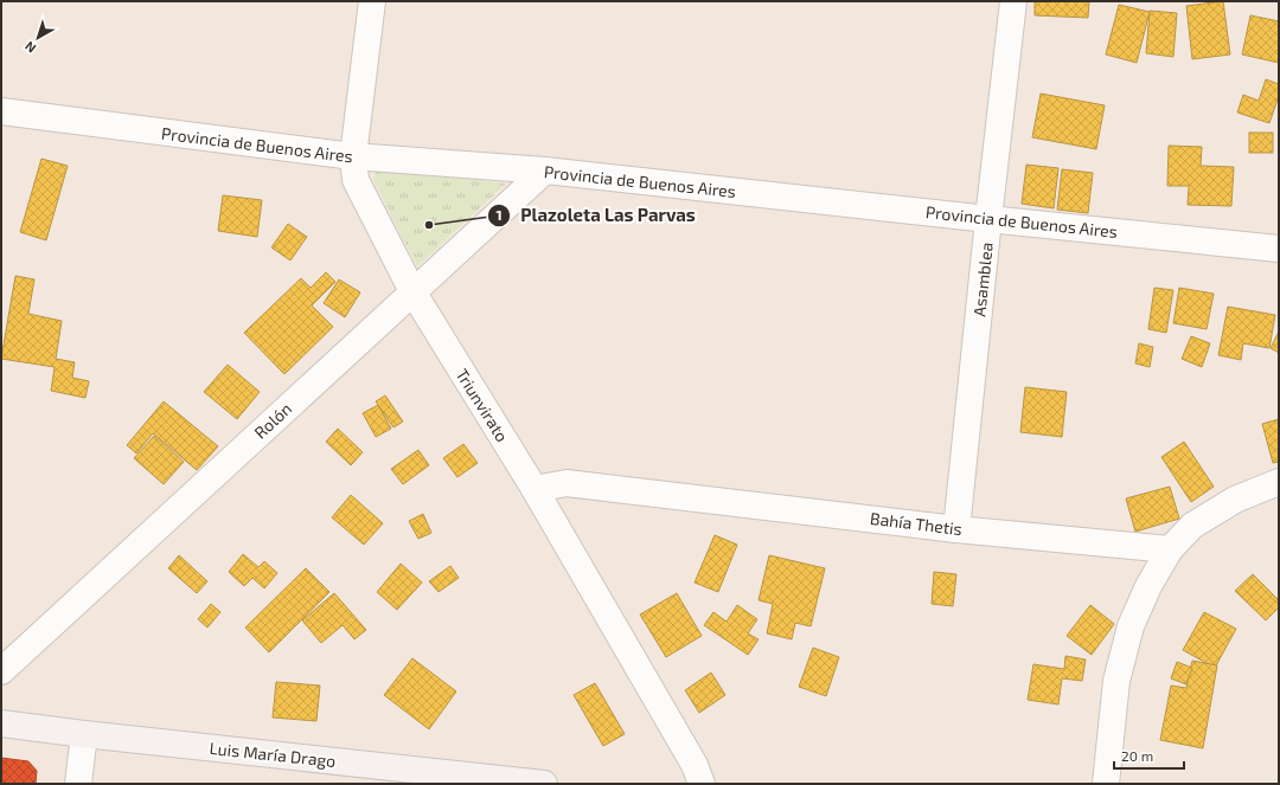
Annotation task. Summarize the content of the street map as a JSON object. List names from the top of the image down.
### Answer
{
  "streets": {
    "main road": ["Luis María Drago"],
    "street": [
      "Provincia de Buenos Aires",
      "Asamblea",
      "Triunvirato",
      "Rolón",
      "Bahía Thetis"
    ]
  },
  "crossings": [
    ["Provincia de Buenos Aires", "Asamblea"],
    ["Provincia de Buenos Aires", "Triunvirato"],
    ["Provincia de Buenos Aires", "Rolón"],
    ["Asamblea", "Bahía Thetis"],
    ["Triunvirato", "Rolón"],
    ["Triunvirato", "Bahía Thetis"]
  ],
  "places": ["Plazoleta Las Parvas"],
  "scale_bar": "20 m",
  "north": "bottom left"
}
